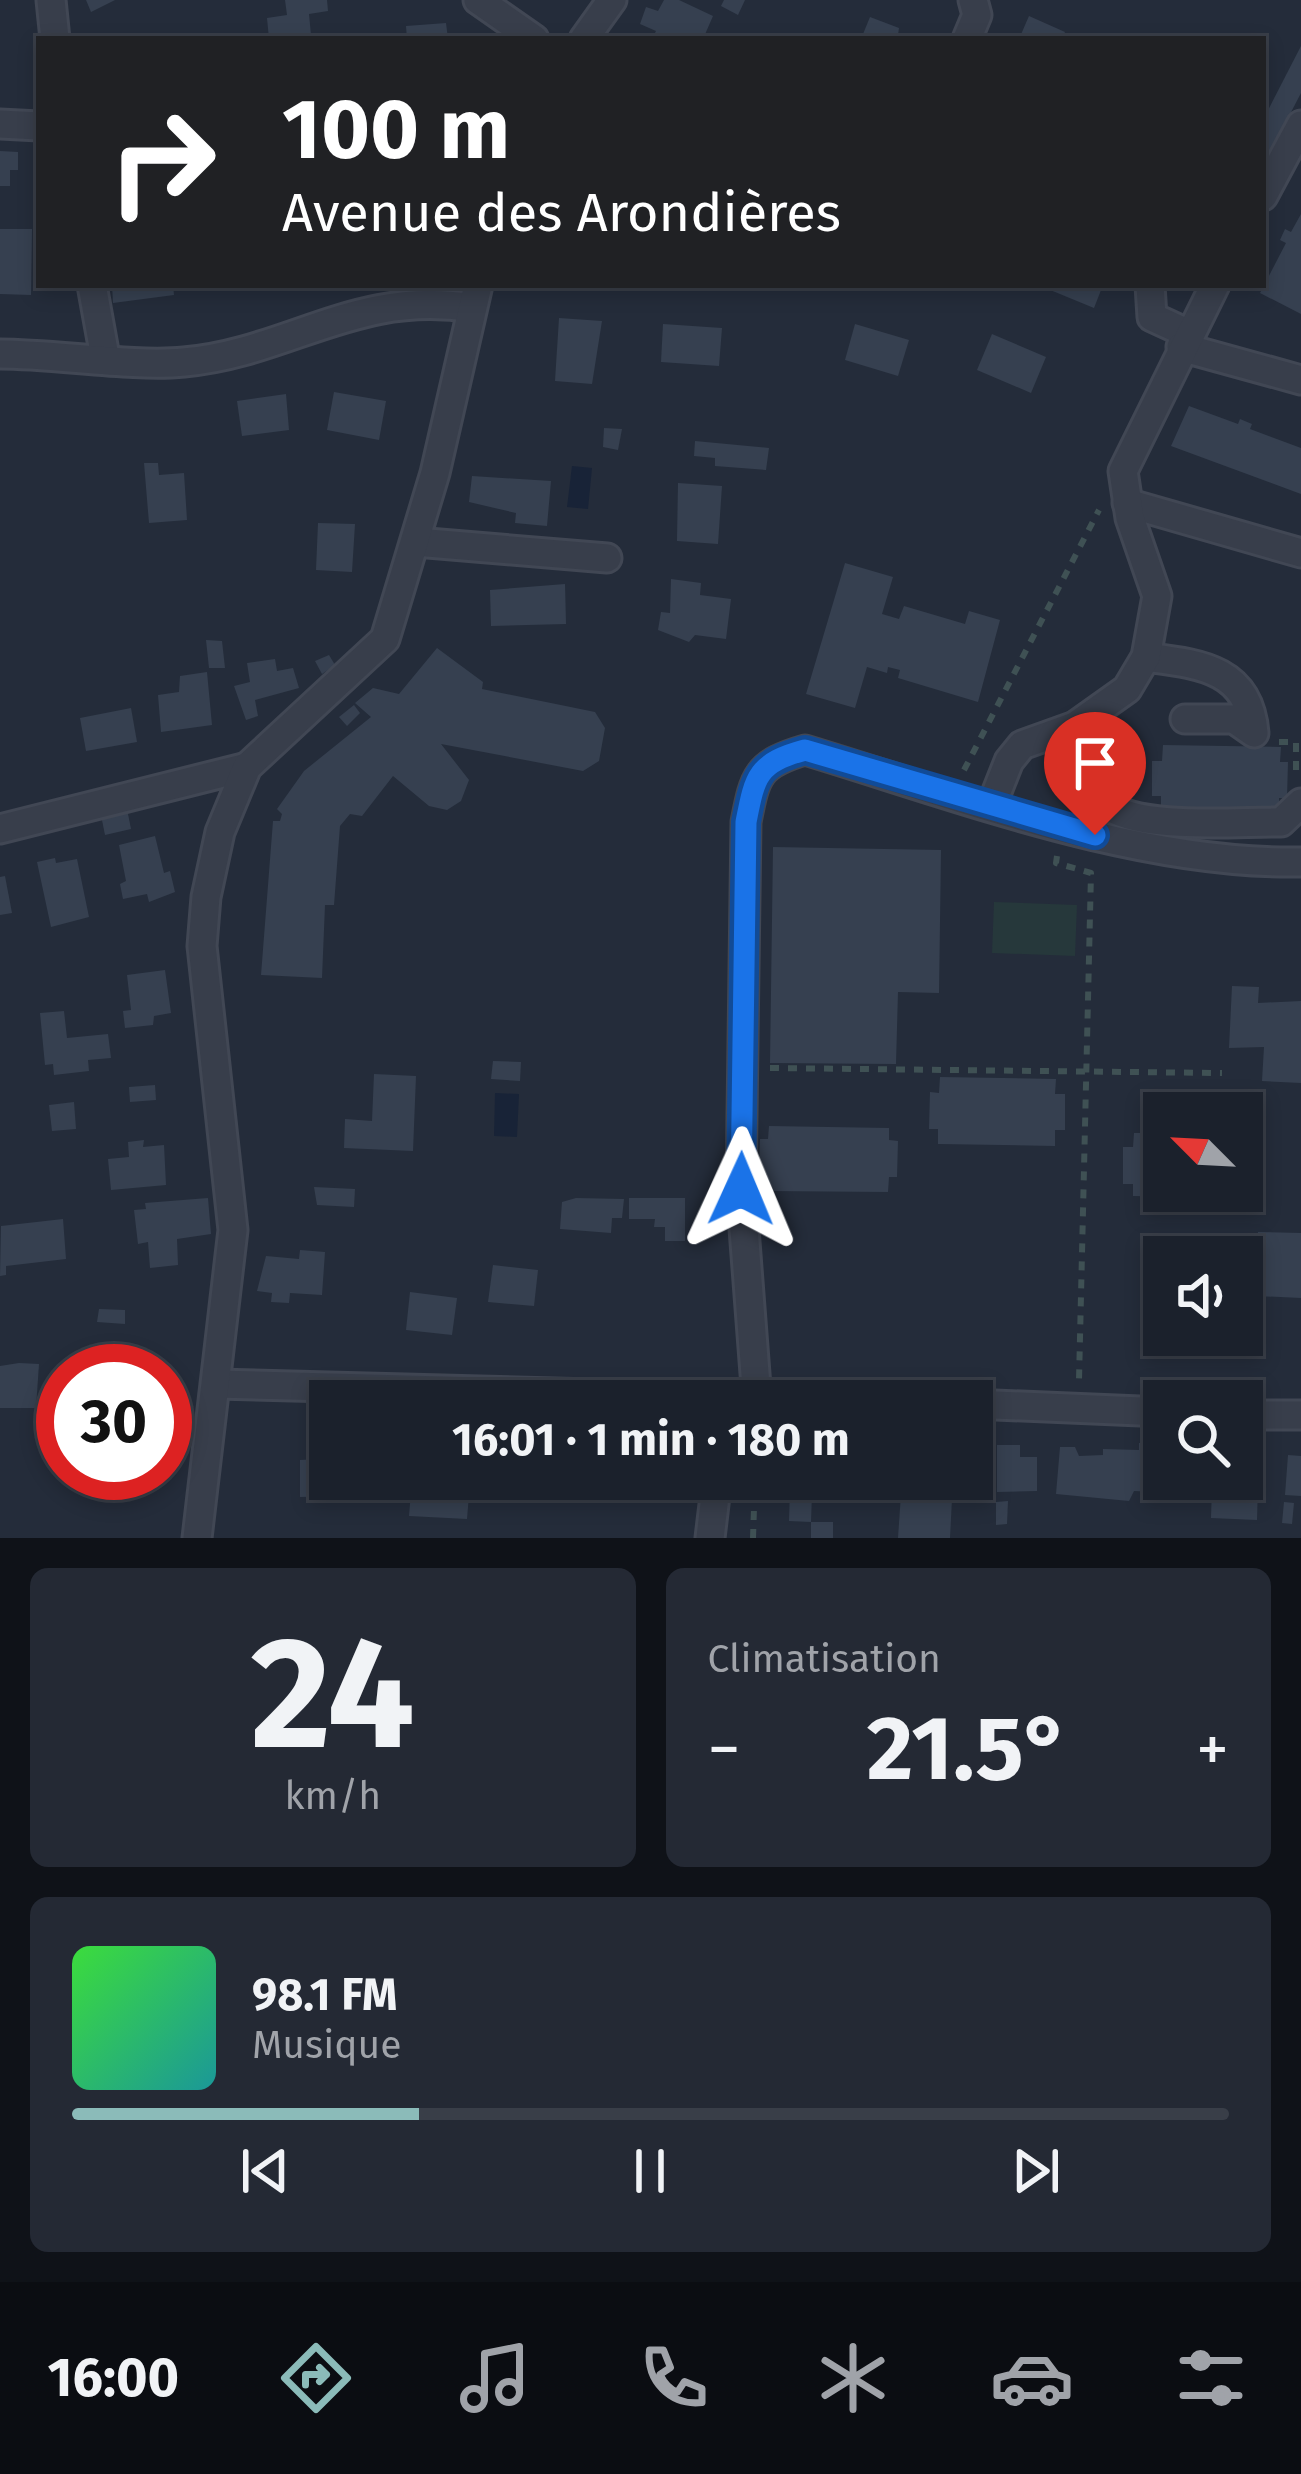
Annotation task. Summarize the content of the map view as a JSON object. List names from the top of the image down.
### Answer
{
  "north": "top left",
  "page": {
    "turn": ["100 m", "Avenue des Arondières"],
    "limit": "30",
    "trip": "16:01 · 1 min · 180 m",
    "tile": [
      ["24", "km/h"],
      "Climatisation"
    ],
    "heat": ["−", "21.5°", "+"],
    "song": ["98.1 FM", "Musique"],
    "tabs": "16:00"
  }
}
